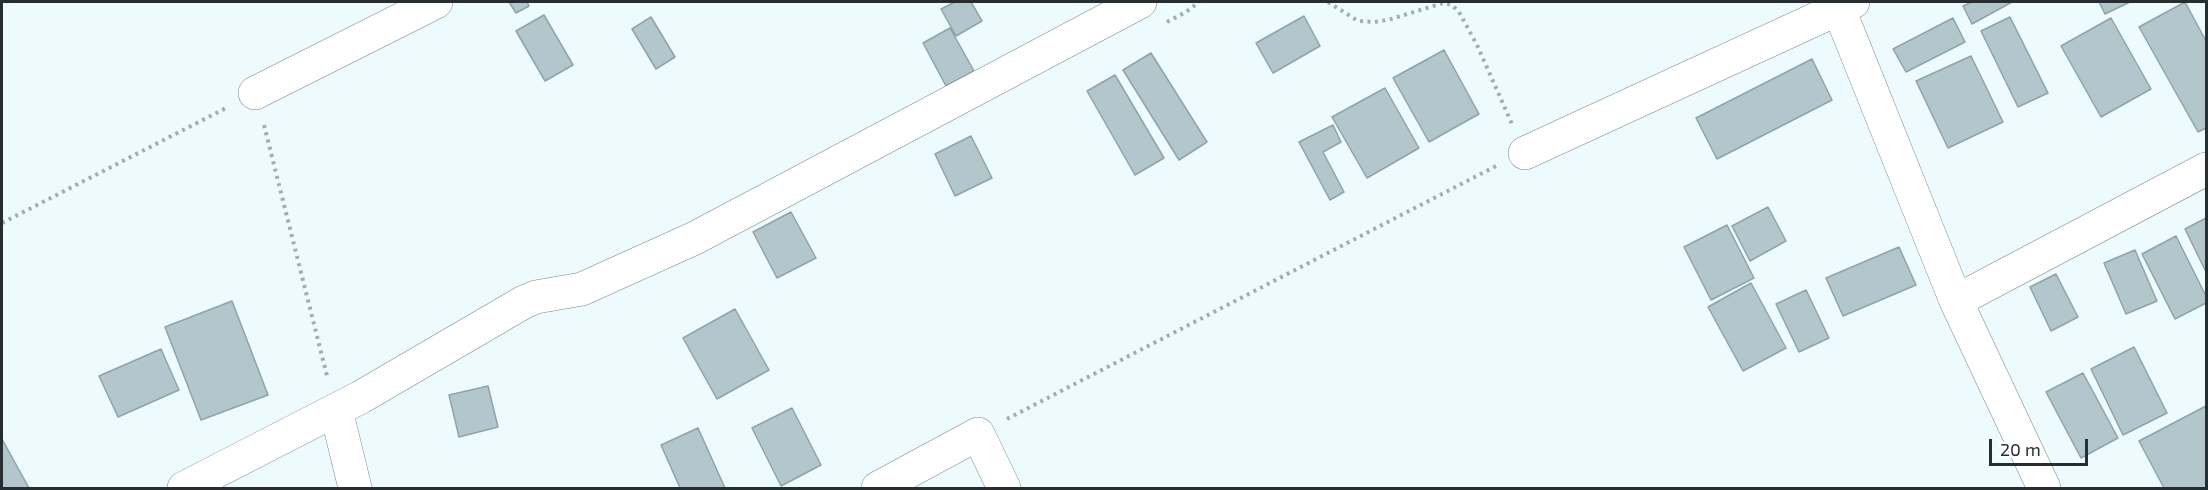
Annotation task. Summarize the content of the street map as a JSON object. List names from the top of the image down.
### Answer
{
  "scale_bar": "20 m"
}
